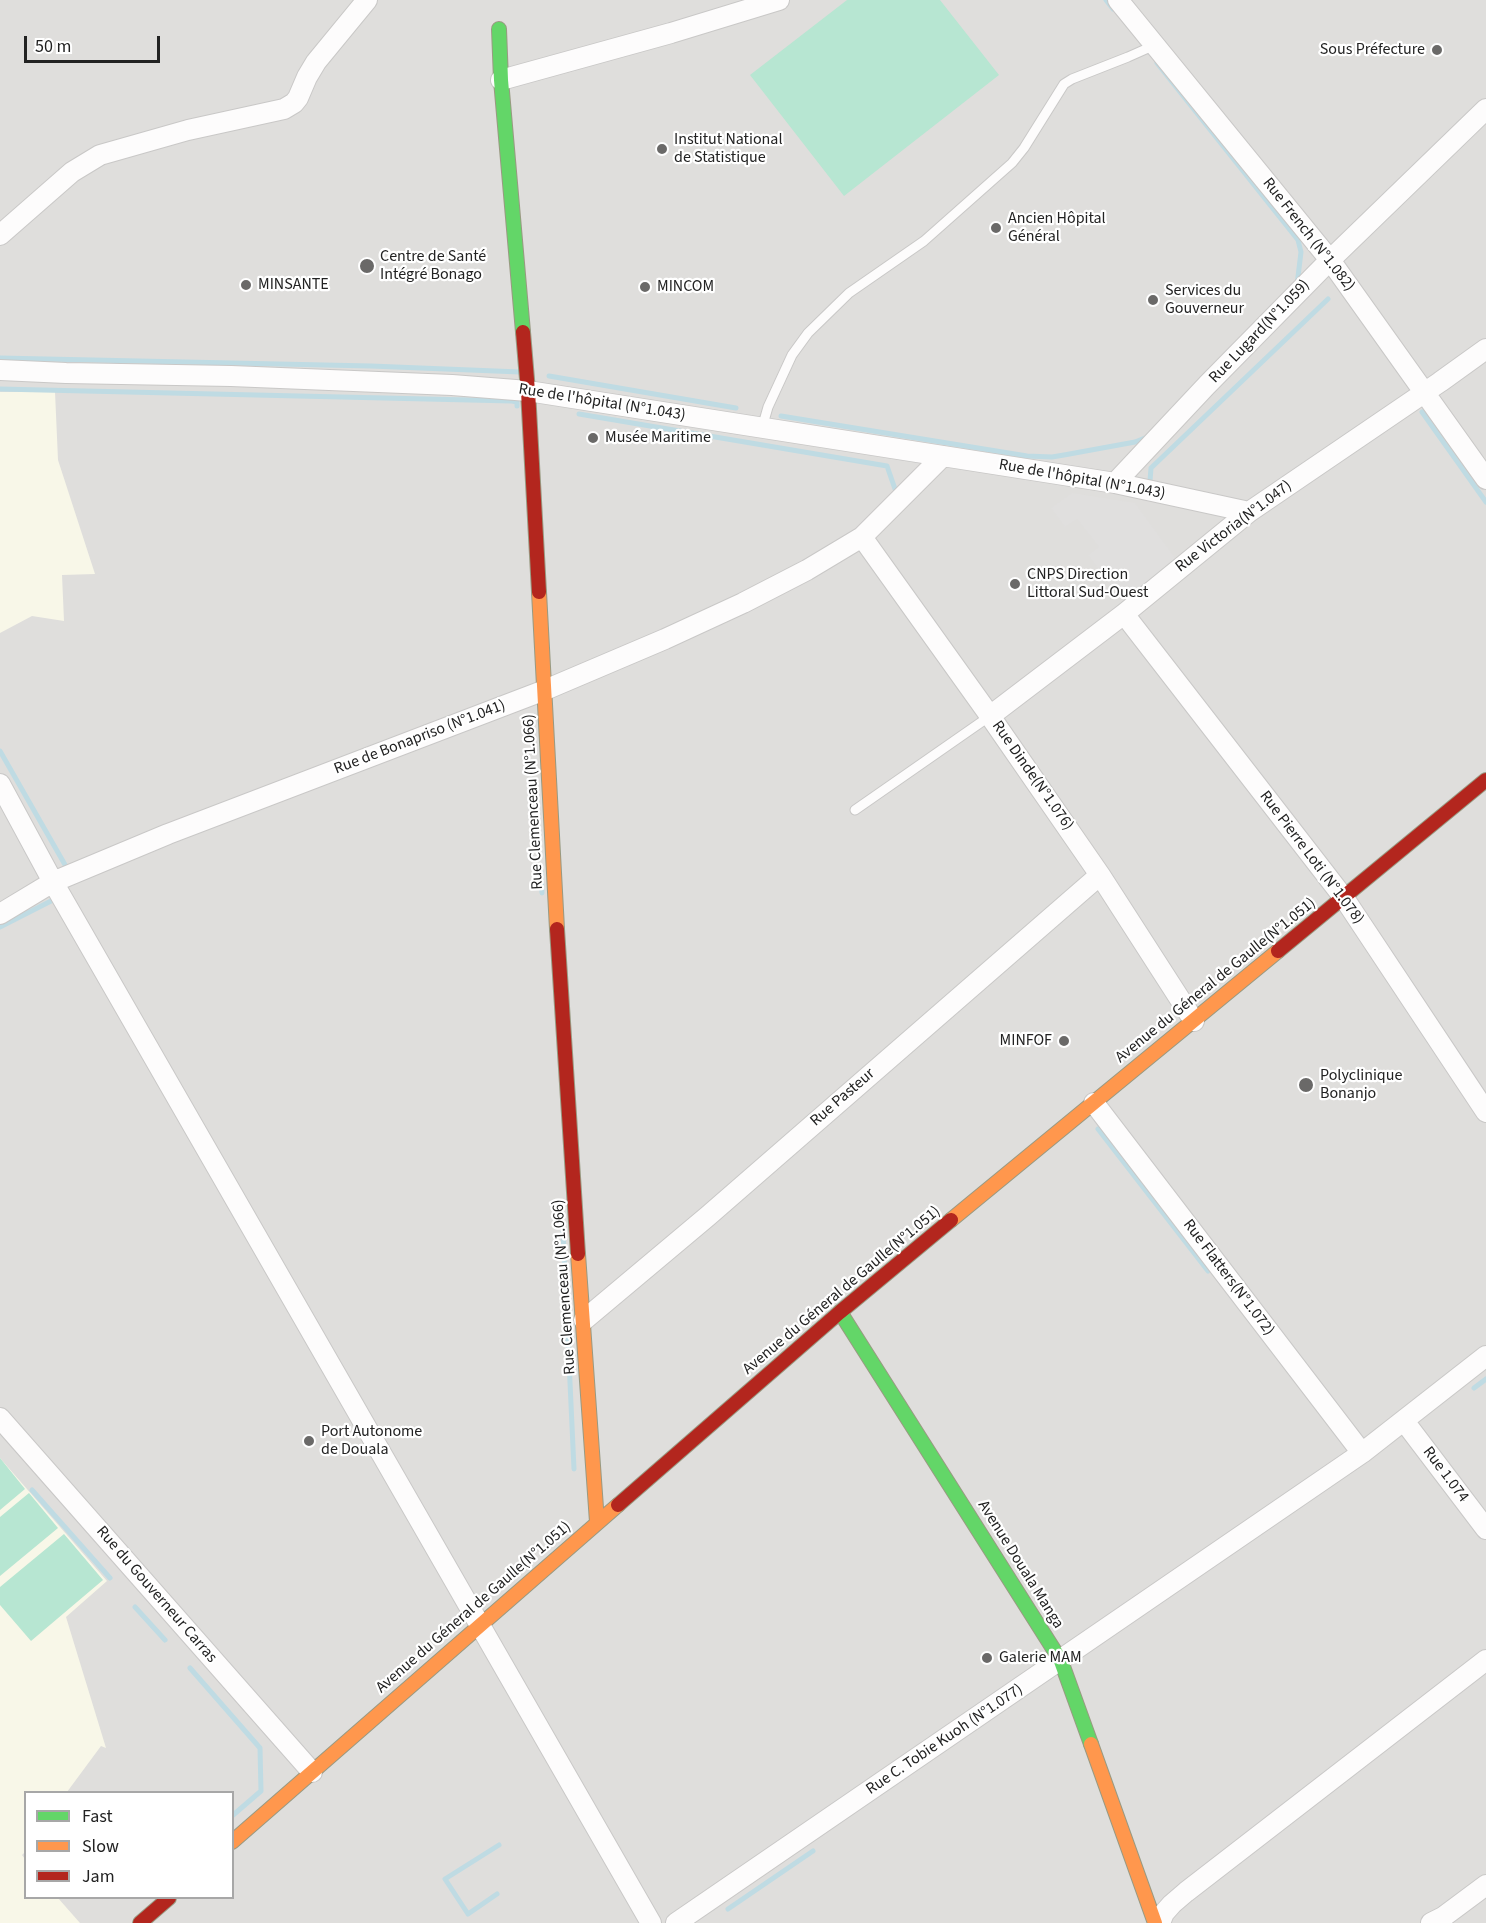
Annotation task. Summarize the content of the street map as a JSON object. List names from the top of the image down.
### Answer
{
  "streets": {
    "street": [
      "Rue French (N°1.082)",
      "Rue Lugard(N°1.059)",
      "Rue de l'hôpital (N°1.043)",
      "Rue Victoria(N°1.047)",
      "Rue de Bonapriso (N°1.041)",
      "Rue Dinde(N°1.076)",
      "Rue Clemenceau (N°1.066)",
      "Rue Pierre Loti (N°1.078)",
      "Avenue du Géneral de Gaulle(N°1.051)",
      "Rue Pasteur",
      "Rue Flatters(N°1.072)",
      "Rue 1.074",
      "Avenue Douala Manga",
      "Rue du Gouverneur Carras",
      "Rue C. Tobie Kuoh (N°1.077)"
    ]
  },
  "crossings": [
    ["Rue French (N°1.082)", "Rue Lugard(N°1.059)"],
    ["Rue French (N°1.082)", "Rue Victoria(N°1.047)"],
    ["Rue Lugard(N°1.059)", "Rue de l'hôpital (N°1.043)"],
    ["Rue de l'hôpital (N°1.043)", "Rue Victoria(N°1.047)"],
    ["Rue de l'hôpital (N°1.043)", "Rue de Bonapriso (N°1.041)"],
    ["Rue de l'hôpital (N°1.043)", "Rue Clemenceau (N°1.066)"],
    ["Rue Victoria(N°1.047)", "Rue Dinde(N°1.076)"],
    ["Rue Victoria(N°1.047)", "Rue Pierre Loti (N°1.078)"],
    ["Rue de Bonapriso (N°1.041)", "Rue Dinde(N°1.076)"],
    ["Rue de Bonapriso (N°1.041)", "Rue Clemenceau (N°1.066)"],
    ["Rue Dinde(N°1.076)", "Avenue du Géneral de Gaulle(N°1.051)"],
    ["Rue Dinde(N°1.076)", "Rue Pasteur"],
    ["Rue Clemenceau (N°1.066)", "Avenue du Géneral de Gaulle(N°1.051)"],
    ["Rue Clemenceau (N°1.066)", "Rue Pasteur"],
    ["Rue Pierre Loti (N°1.078)", "Avenue du Géneral de Gaulle(N°1.051)"],
    ["Avenue du Géneral de Gaulle(N°1.051)", "Rue Flatters(N°1.072)"],
    ["Avenue du Géneral de Gaulle(N°1.051)", "Avenue Douala Manga"],
    ["Avenue du Géneral de Gaulle(N°1.051)", "Rue du Gouverneur Carras"],
    ["Rue Flatters(N°1.072)", "Rue C. Tobie Kuoh (N°1.077)"],
    ["Rue 1.074", "Rue C. Tobie Kuoh (N°1.077)"],
    ["Avenue Douala Manga", "Rue C. Tobie Kuoh (N°1.077)"]
  ],
  "places": [
    "Sous Préfecture",
    "Institut National de Statistique",
    "Ancien Hôpital Général",
    "Centre de Santé Intégré Bonago",
    "MINSANTE",
    "MINCOM",
    "Services du Gouverneur",
    "Musée Maritime",
    "CNPS Direction Littoral Sud-Ouest",
    "MINFOF",
    "Polyclinique Bonanjo",
    "Port Autonome de Douala",
    "Galerie MAM"
  ],
  "legend": ["Fast", "Slow", "Jam"],
  "scale_bar": "50 m"
}
